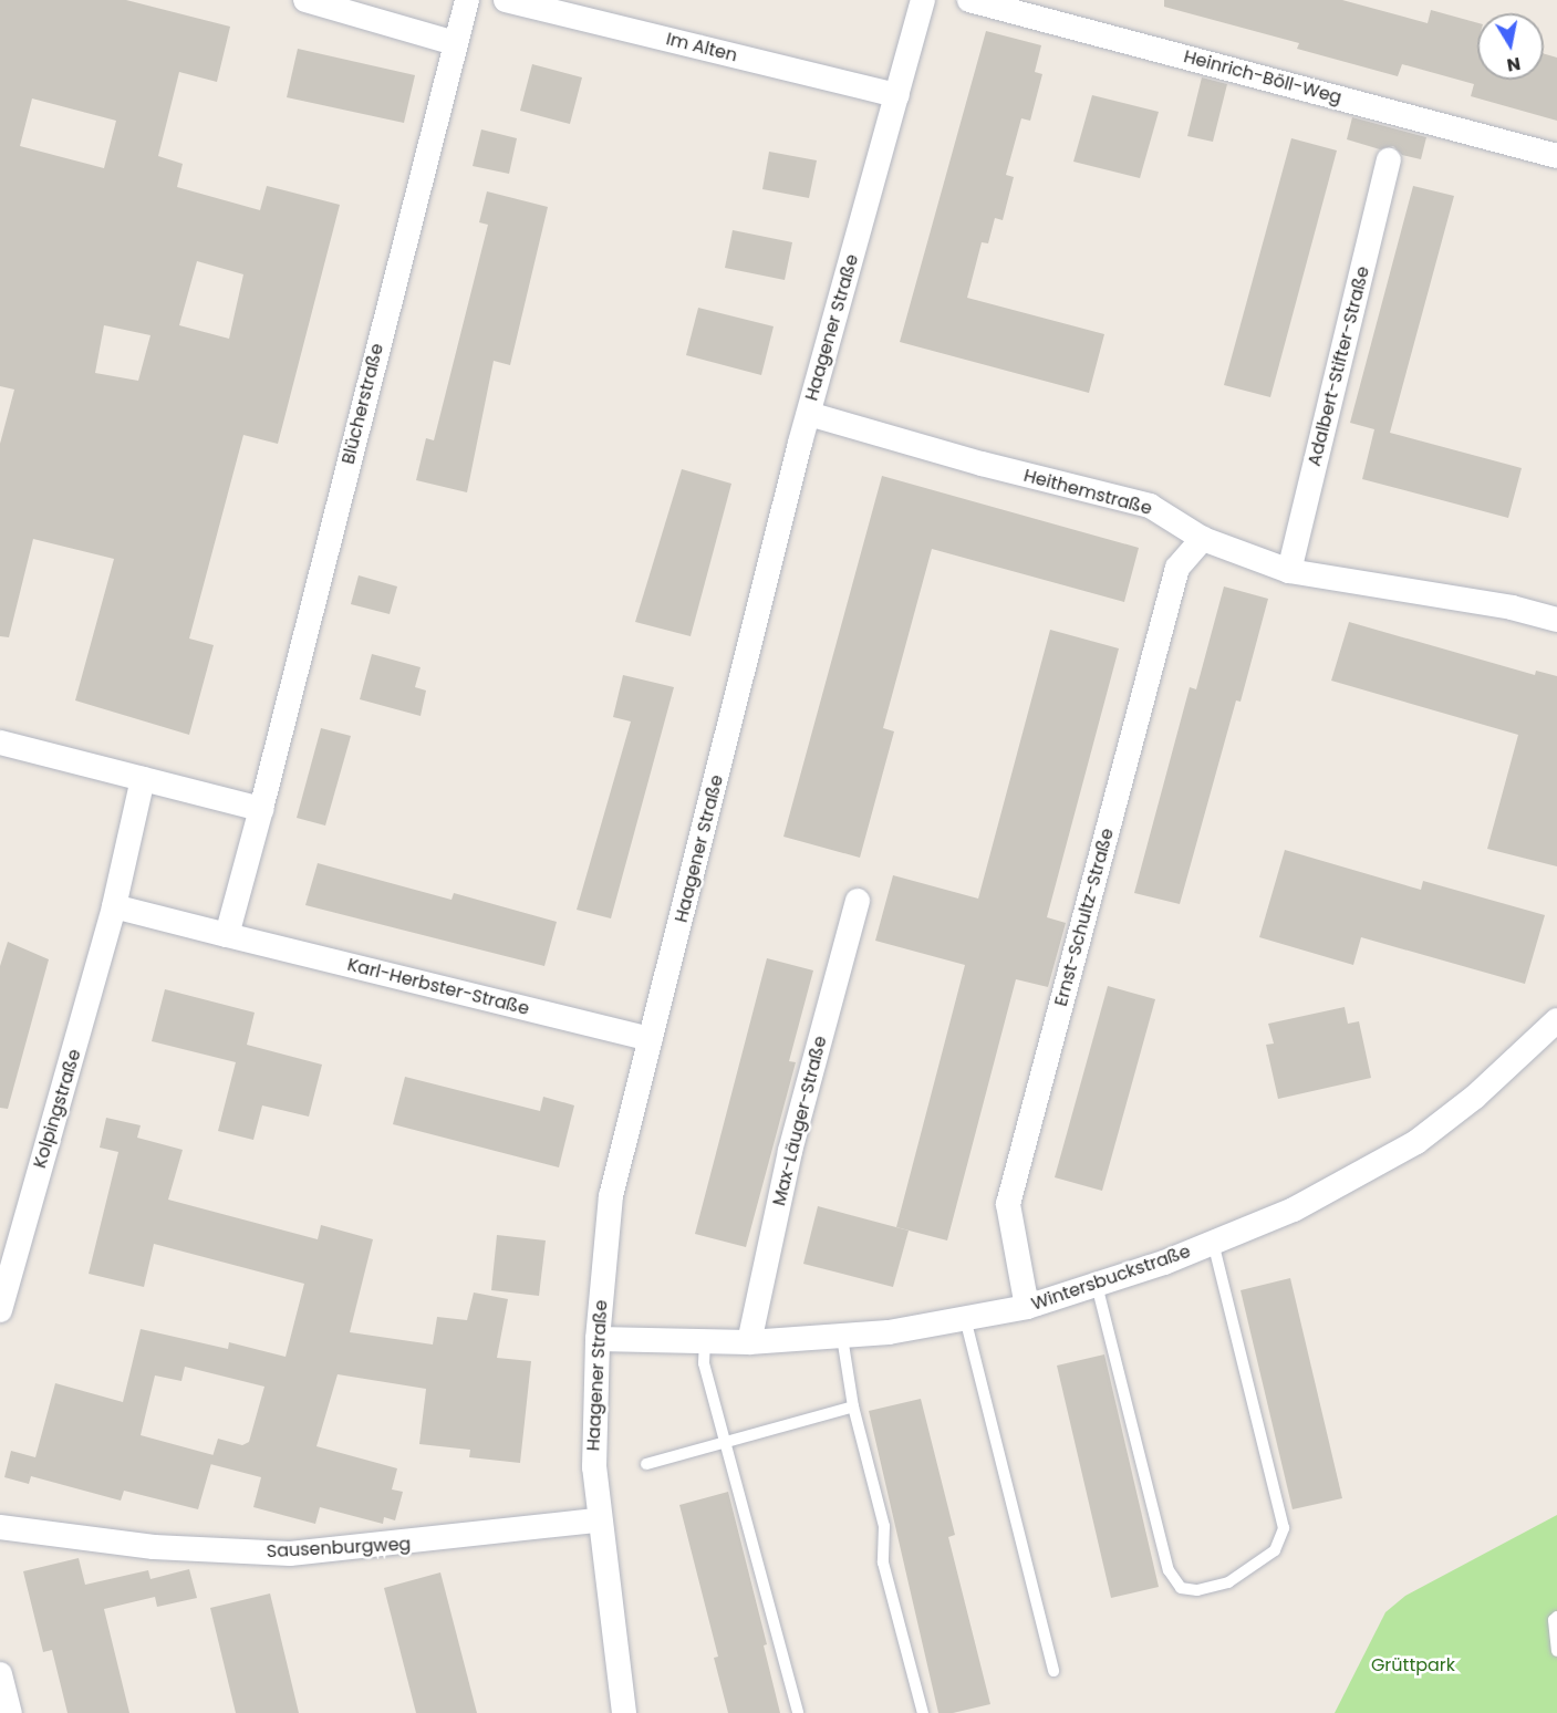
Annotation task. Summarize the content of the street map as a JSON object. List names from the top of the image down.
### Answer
{
  "streets": {
    "street": [
      "Im Alten",
      "Heinrich-Böll-Weg",
      "Haagener Straße",
      "Adalbert-Stifter-Straße",
      "Blücherstraße",
      "Heithemstraße",
      "Ernst-Schultz-Straße",
      "Karl-Herbster-Straße",
      "Kolpingstraße",
      "Max-Läuger-Straße",
      "Wintersbuckstraße",
      "Sausenburgweg"
    ]
  },
  "crossings": [
    ["Im Alten", "Haagener Straße"],
    ["Haagener Straße", "Heithemstraße"],
    ["Haagener Straße", "Karl-Herbster-Straße"],
    ["Haagener Straße", "Wintersbuckstraße"],
    ["Haagener Straße", "Sausenburgweg"],
    ["Adalbert-Stifter-Straße", "Heithemstraße"],
    ["Blücherstraße", "Karl-Herbster-Straße"],
    ["Heithemstraße", "Ernst-Schultz-Straße"],
    ["Ernst-Schultz-Straße", "Wintersbuckstraße"],
    ["Karl-Herbster-Straße", "Kolpingstraße"],
    ["Max-Läuger-Straße", "Wintersbuckstraße"]
  ],
  "parks": ["Grüttpark"],
  "north": "bottom"
}
